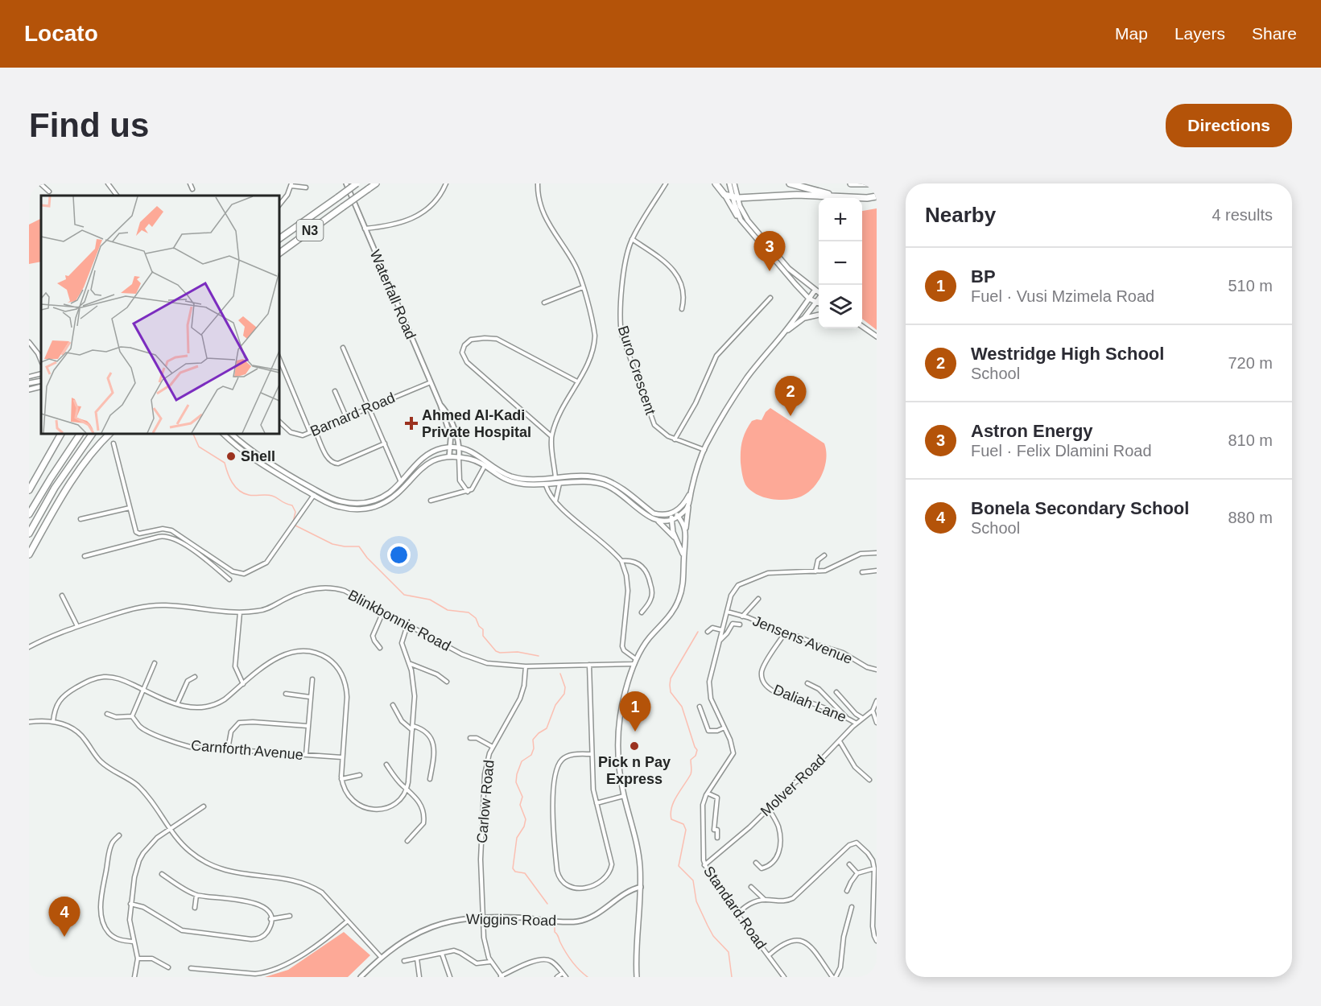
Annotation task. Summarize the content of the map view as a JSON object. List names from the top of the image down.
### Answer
{
  "streets": {
    "highway": ["N3"],
    "street": [
      "Waterfall Road",
      "Buro Crescent",
      "Barnard Road",
      "Blinkbonnie Road",
      "Jensens Avenue",
      "Daliah Lane",
      "Carnforth Avenue",
      "Molver Road",
      "Carlow Road",
      "Standard Road",
      "Wiggins Road"
    ]
  },
  "crossings": [
    ["Waterfall Road", "Barnard Road"],
    ["Blinkbonnie Road", "Carlow Road"],
    ["Jensens Avenue", "Daliah Lane"],
    ["Jensens Avenue", "Standard Road"],
    ["Daliah Lane", "Molver Road"],
    ["Molver Road", "Standard Road"],
    ["Carlow Road", "Wiggins Road"]
  ],
  "places": {
    "health": ["Ahmed Al-Kadi Private Hospital"],
    "other": ["Shell", "Pick n Pay Express"]
  },
  "page": {
    "header": "Locato",
    "nav": ["Map", "Layers", "Share"],
    "buttons": "Directions",
    "title": "Find us",
    "heading": ["Nearby", "4 results"],
    "map_buttons": ["+", "−"],
    "pins": [
      "3",
      "2",
      "1",
      "4"
    ],
    "list": [
      {
        "mark": "1",
        "name": "BP",
        "note": "Fuel · Vusi Mzimela Road",
        "value": "510 m"
      },
      {
        "mark": "2",
        "name": "Westridge High School",
        "note": "School",
        "value": "720 m"
      },
      {
        "mark": "3",
        "name": "Astron Energy",
        "note": "Fuel · Felix Dlamini Road",
        "value": "810 m"
      },
      {
        "mark": "4",
        "name": "Bonela Secondary School",
        "note": "School",
        "value": "880 m"
      }
    ]
  }
}
